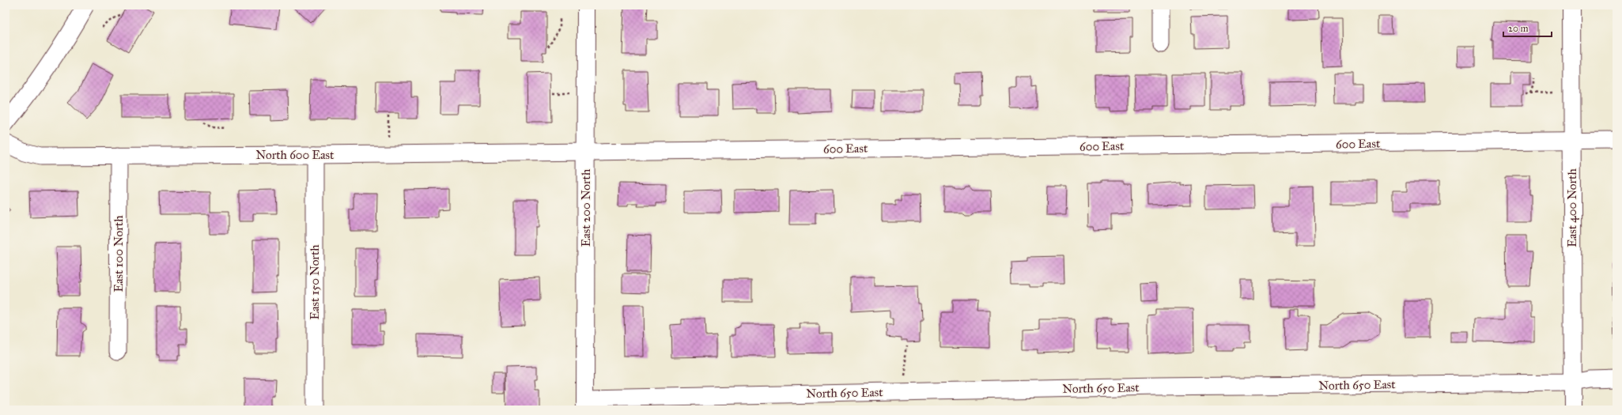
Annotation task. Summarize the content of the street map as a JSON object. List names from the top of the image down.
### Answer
{
  "streets": {
    "main road": ["East 200 North", "East 400 North"],
    "street": [
      "600 East",
      "North 600 East",
      "East 100 North",
      "East 150 North",
      "North 650 East"
    ]
  },
  "crossings": [
    ["600 East", "North 600 East"],
    ["600 East", "East 200 North"],
    ["600 East", "East 400 North"],
    ["North 600 East", "East 200 North"],
    ["North 600 East", "East 100 North"],
    ["North 600 East", "East 150 North"],
    ["East 200 North", "North 650 East"],
    ["East 400 North", "North 650 East"]
  ],
  "scale_bar": "20 m"
}
